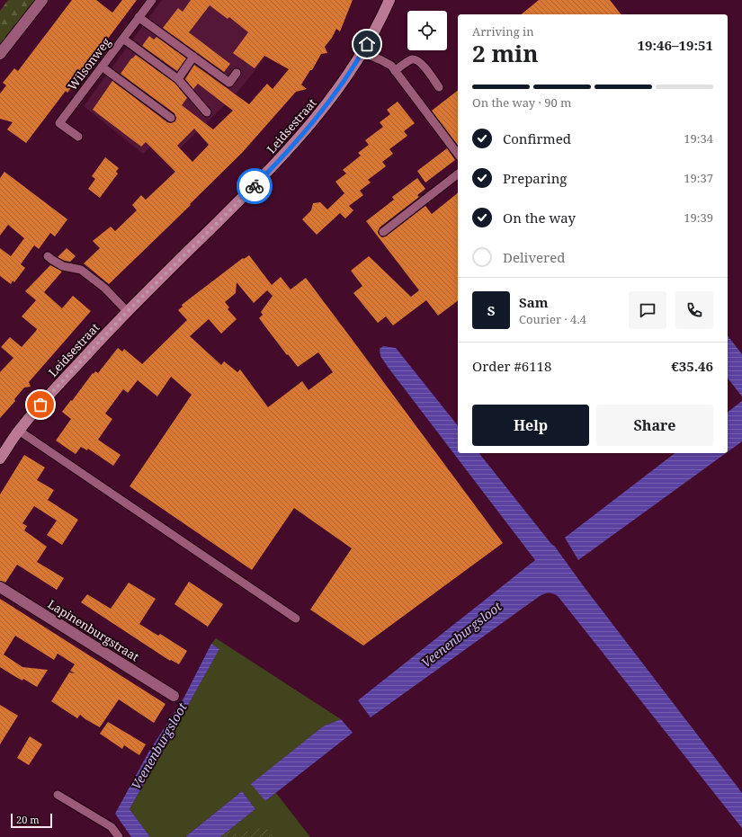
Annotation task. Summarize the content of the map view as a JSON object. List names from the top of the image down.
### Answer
{
  "streets": {
    "main road": ["Leidsestraat"],
    "street": ["Lapinenburgstraat"],
    "lane": ["Wilsonweg"]
  },
  "water": ["Veenenburgsloot"],
  "scale_bar": "20 m",
  "page": {
    "heading": ["2 min", "Arriving in", "19:46–19:51"],
    "panel": [
      "Sam",
      "Courier · 4.4",
      "Order #6118",
      "€35.46"
    ],
    "bar": "On the way · 90 m",
    "list": [
      ["Confirmed", "19:34"],
      ["Preparing", "19:37"],
      ["On the way", "19:39"],
      "Delivered"
    ],
    "round": "S",
    "buttons": ["Help", "Share"],
    "scale": "20 m"
  }
}
